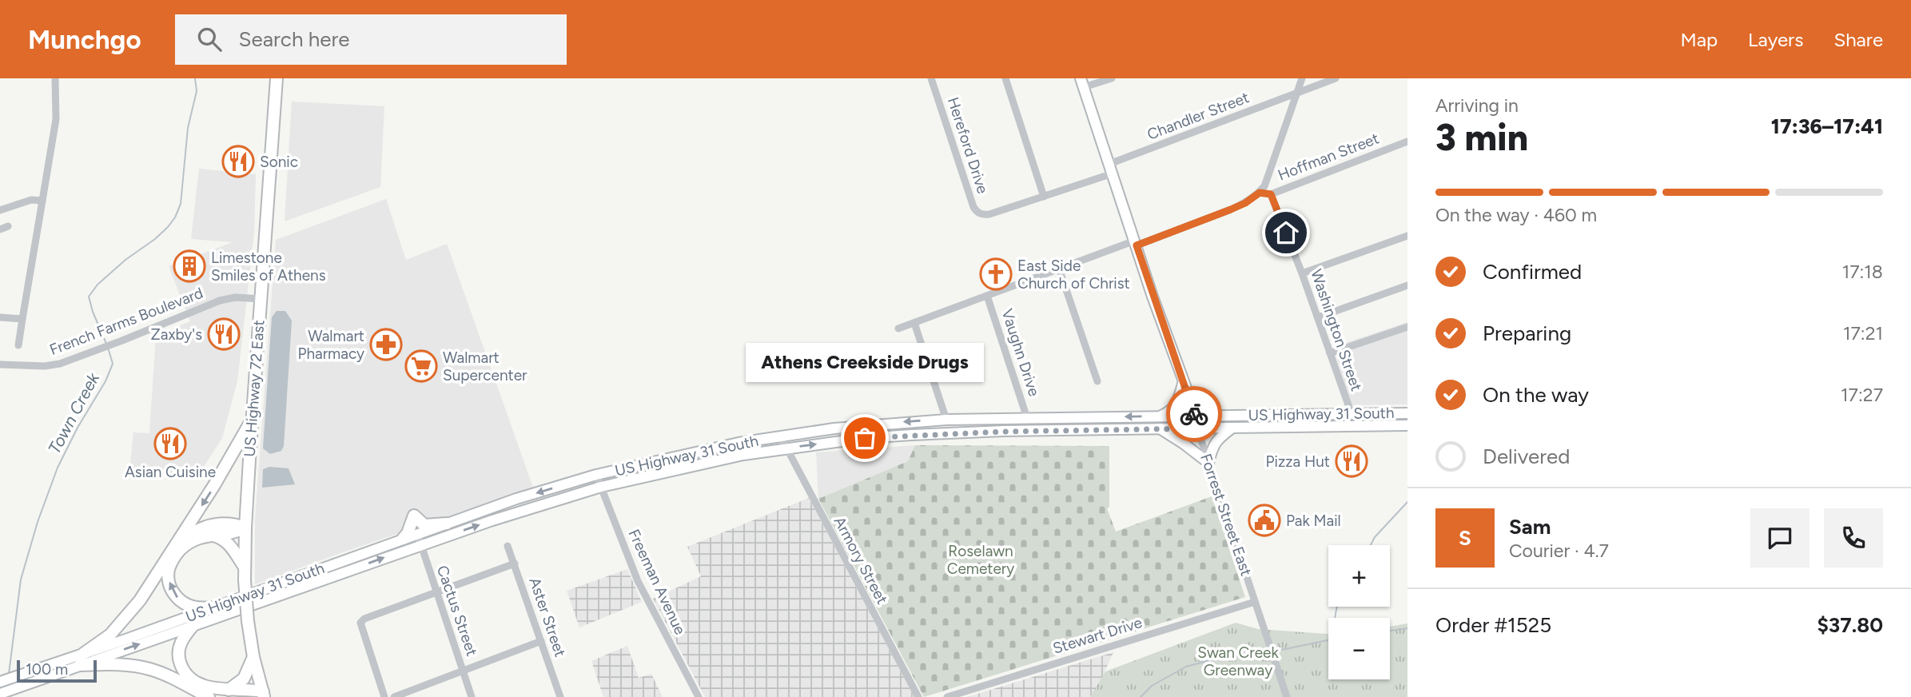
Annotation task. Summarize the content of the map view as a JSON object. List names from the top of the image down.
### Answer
{
  "streets": {
    "highway": ["US Highway 72 East"],
    "main road": ["US Highway 31 South", "Forrest Street East"],
    "street": [
      "Chandler Street",
      "Hereford Drive",
      "Hoffman Street",
      "French Farms Boulevard",
      "Washington Street",
      "Vaughn Drive",
      "Armory Street",
      "Freeman Avenue",
      "Cactus Street",
      "Aster Street",
      "Stewart Drive"
    ]
  },
  "crossings": [
    ["Chandler Street", "Hereford Drive"],
    ["Chandler Street", "Forrest Street East"],
    ["Hereford Drive", "Forrest Street East"],
    ["Hoffman Street", "Washington Street"],
    ["French Farms Boulevard", "US Highway 72 East"],
    ["Washington Street", "US Highway 31 South"],
    ["Vaughn Drive", "US Highway 31 South"],
    ["US Highway 31 South", "Forrest Street East"],
    ["US Highway 31 South", "Armory Street"],
    ["US Highway 31 South", "Freeman Avenue"],
    ["US Highway 31 South", "Cactus Street"],
    ["Forrest Street East", "Stewart Drive"]
  ],
  "water": ["Town Creek"],
  "parks": ["Roselawn Cemetery", "Swan Creek Greenway"],
  "places": {
    "restaurant": [
      "Sonic",
      "Zaxby's",
      "Asian Cuisine",
      "Pizza Hut"
    ],
    "building": ["Limestone Smiles of Athens"],
    "church": ["East Side Church of Christ"],
    "pharmacy": ["Walmart Pharmacy"],
    "supermarket": ["Walmart Supercenter"],
    "other": ["Athens Creekside Drugs"],
    "public building": ["Pak Mail"]
  },
  "scale_bar": "100 m",
  "page": {
    "header": "Munchgo",
    "search": "Search here",
    "nav": ["Map", "Layers", "Share"],
    "heading": ["3 min", "Arriving in", "17:36–17:41"],
    "panel": [
      "Sam",
      "Courier · 4.7",
      "Order #1525",
      "$37.80"
    ],
    "bar": "On the way · 460 m",
    "list": [
      ["Confirmed", "17:18"],
      ["Preparing", "17:21"],
      ["On the way", "17:27"],
      "Delivered"
    ],
    "bubble": "Athens Creekside Drugs",
    "round": "S",
    "map_buttons": ["+", "−"],
    "scale": "100 m"
  }
}
